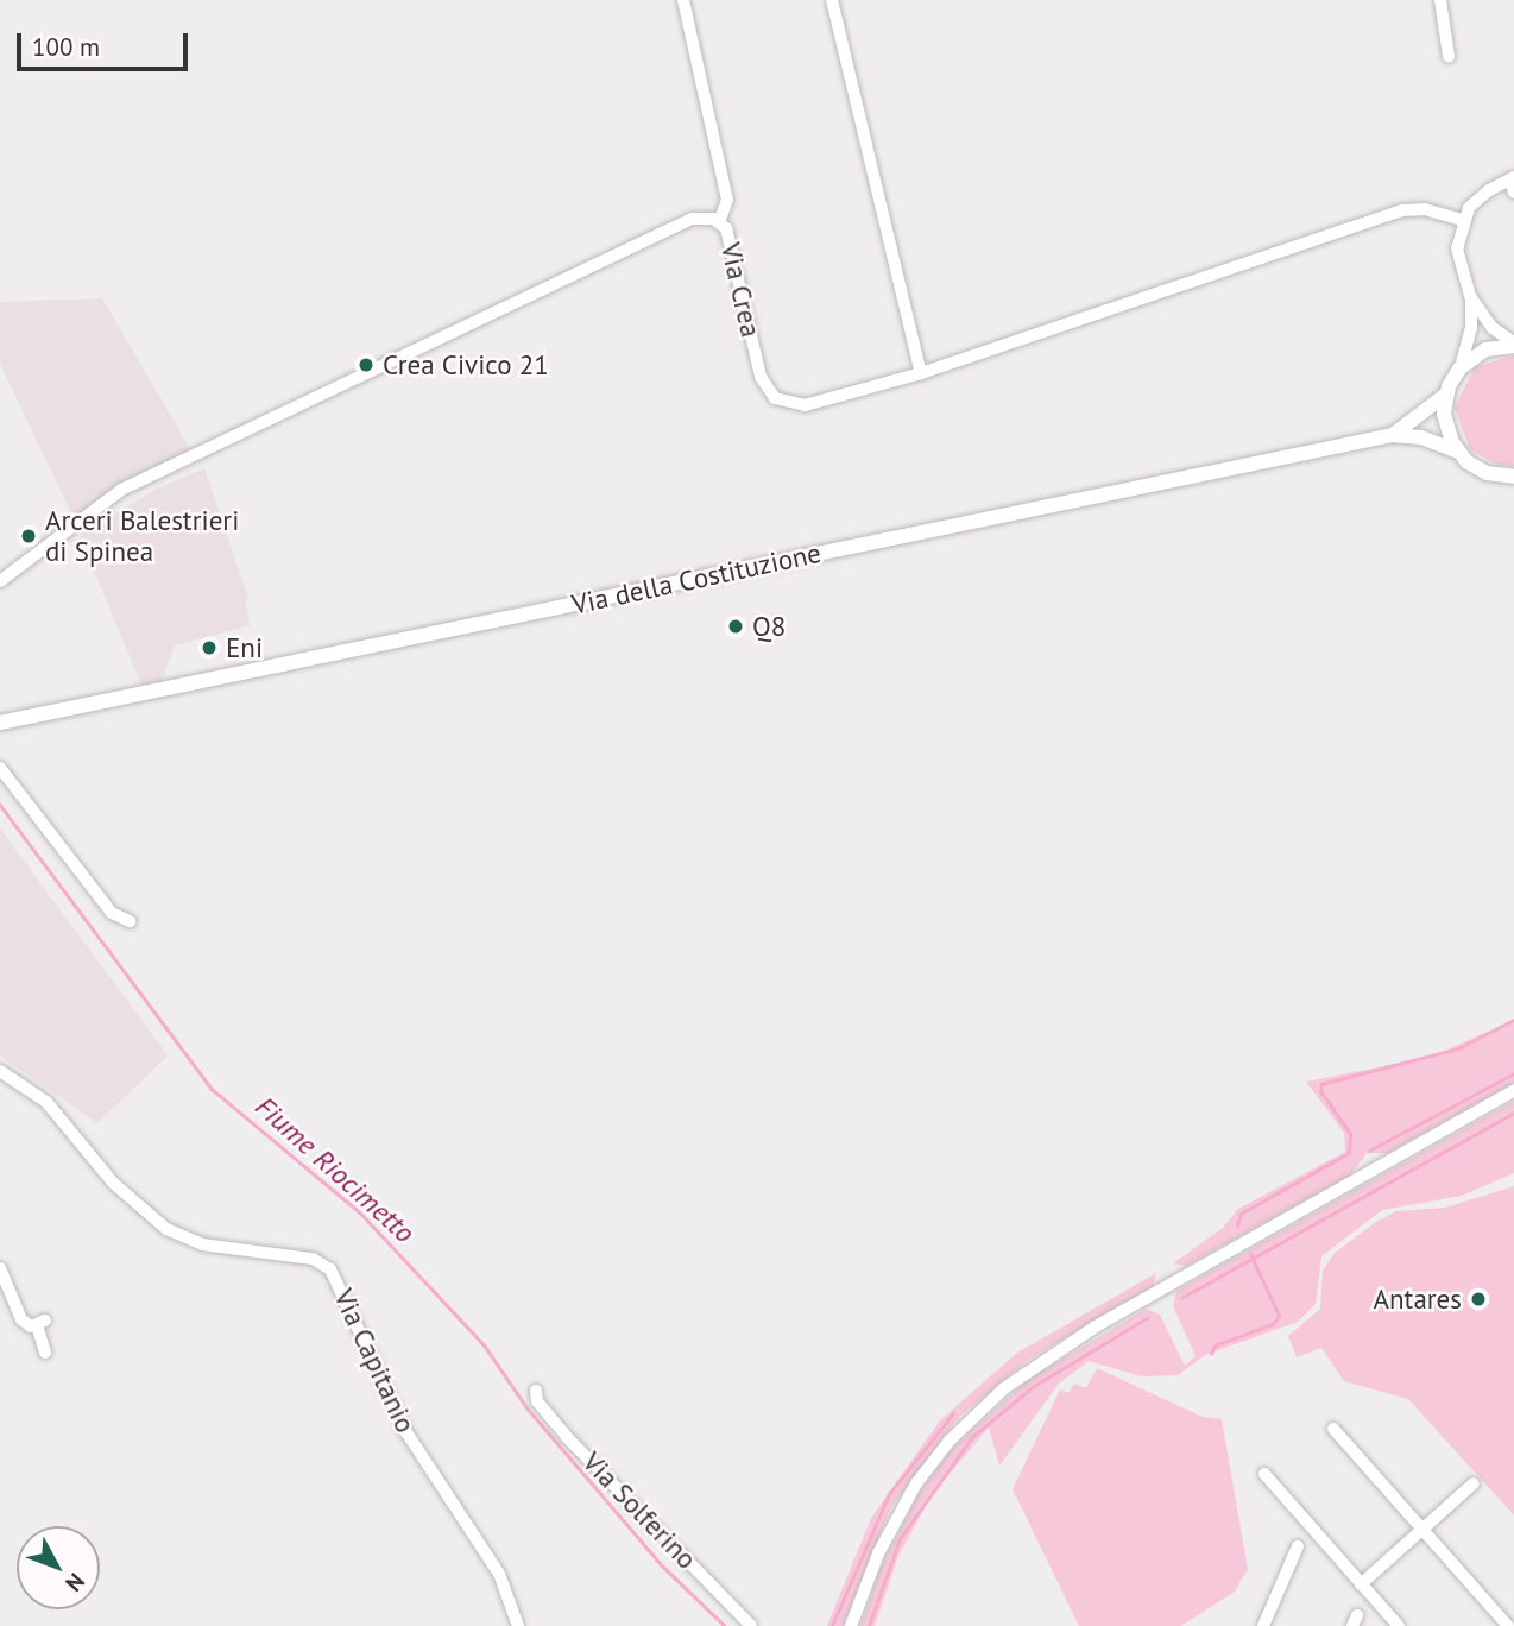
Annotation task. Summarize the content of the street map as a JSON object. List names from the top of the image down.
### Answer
{
  "streets": {
    "main road": ["Via della Costituzione"],
    "street": ["Via Crea", "Via Capitanio", "Via Solferino"]
  },
  "water": ["Fiume Riocimetto"],
  "places": [
    "Crea Civico 21",
    "Arceri Balestrieri di Spinea",
    "Q8",
    "Eni",
    "Antares"
  ],
  "scale_bar": "100 m",
  "north": "bottom right"
}
